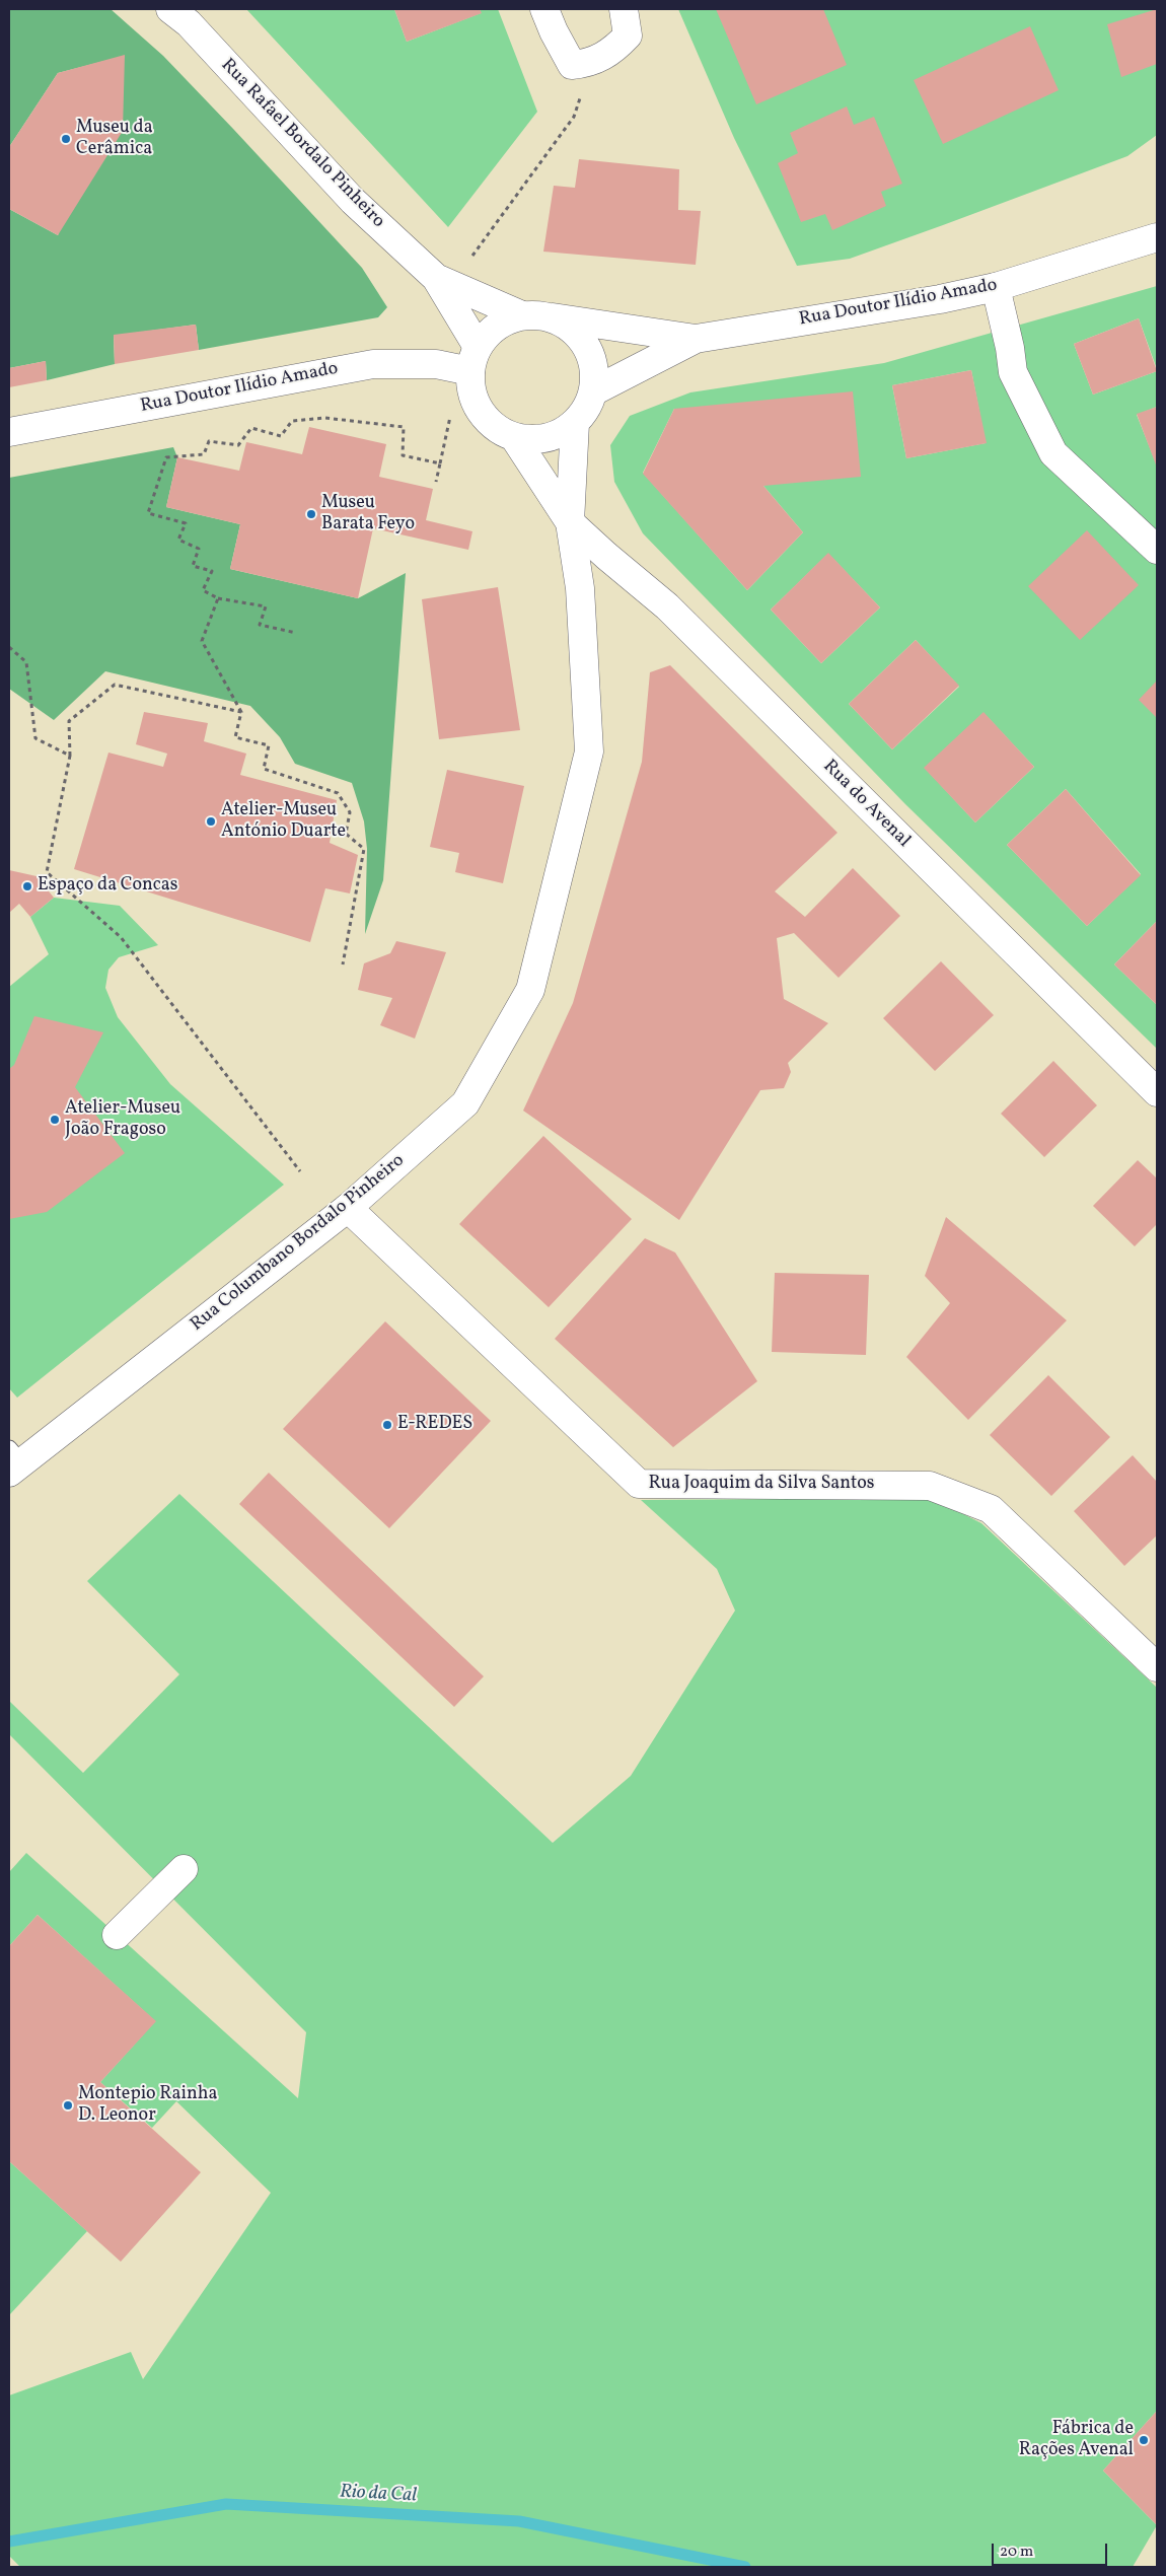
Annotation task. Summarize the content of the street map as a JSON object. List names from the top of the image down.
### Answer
{
  "streets": {
    "street": [
      "Rua Rafael Bordalo Pinheiro",
      "Rua Doutor Ilídio Amado",
      "Rua do Avenal",
      "Rua Columbano Bordalo Pinheiro",
      "Rua Joaquim da Silva Santos"
    ]
  },
  "crossings": [
    ["Rua Rafael Bordalo Pinheiro", "Rua Doutor Ilídio Amado"],
    ["Rua Rafael Bordalo Pinheiro", "Rua do Avenal"],
    ["Rua Doutor Ilídio Amado", "Rua do Avenal"],
    ["Rua do Avenal", "Rua Columbano Bordalo Pinheiro"],
    ["Rua Columbano Bordalo Pinheiro", "Rua Joaquim da Silva Santos"]
  ],
  "water": ["Rio da Cal"],
  "places": [
    "Museu da Cerâmica",
    "Museu Barata Feyo",
    "Atelier-Museu António Duarte",
    "Espaço da Concas",
    "Atelier-Museu João Fragoso",
    "E-REDES",
    "Montepio Rainha D. Leonor",
    "Fábrica de Rações Avenal"
  ],
  "scale_bar": "20 m"
}
